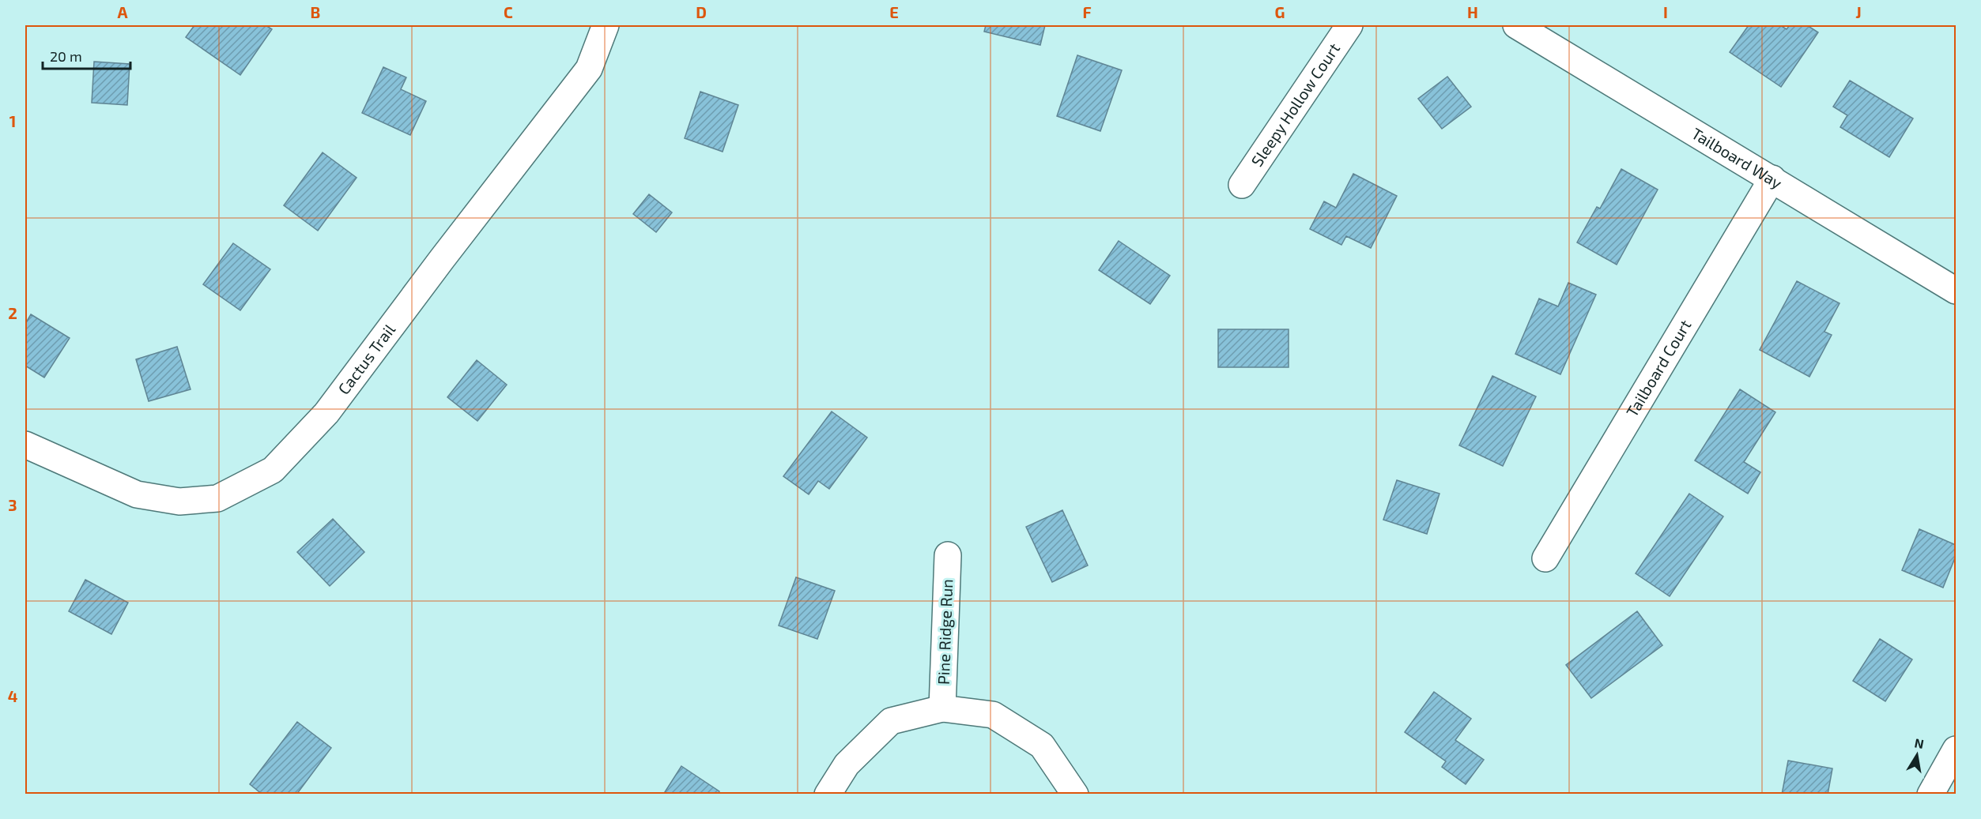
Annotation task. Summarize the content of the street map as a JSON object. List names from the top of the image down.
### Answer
{
  "streets": {
    "street": [
      "Sleepy Hollow Court",
      "Tailboard Way",
      "Cactus Trail",
      "Tailboard Court",
      "Pine Ridge Run"
    ]
  },
  "crossings": [
    ["Tailboard Way", "Tailboard Court"]
  ],
  "scale_bar": "20 m",
  "north": "top",
  "grid": {
    "columns": [
      "A",
      "B",
      "C",
      "D",
      "E",
      "F",
      "G",
      "H",
      "I",
      "J"
    ],
    "rows": [
      "1",
      "2",
      "3",
      "4"
    ]
  }
}
